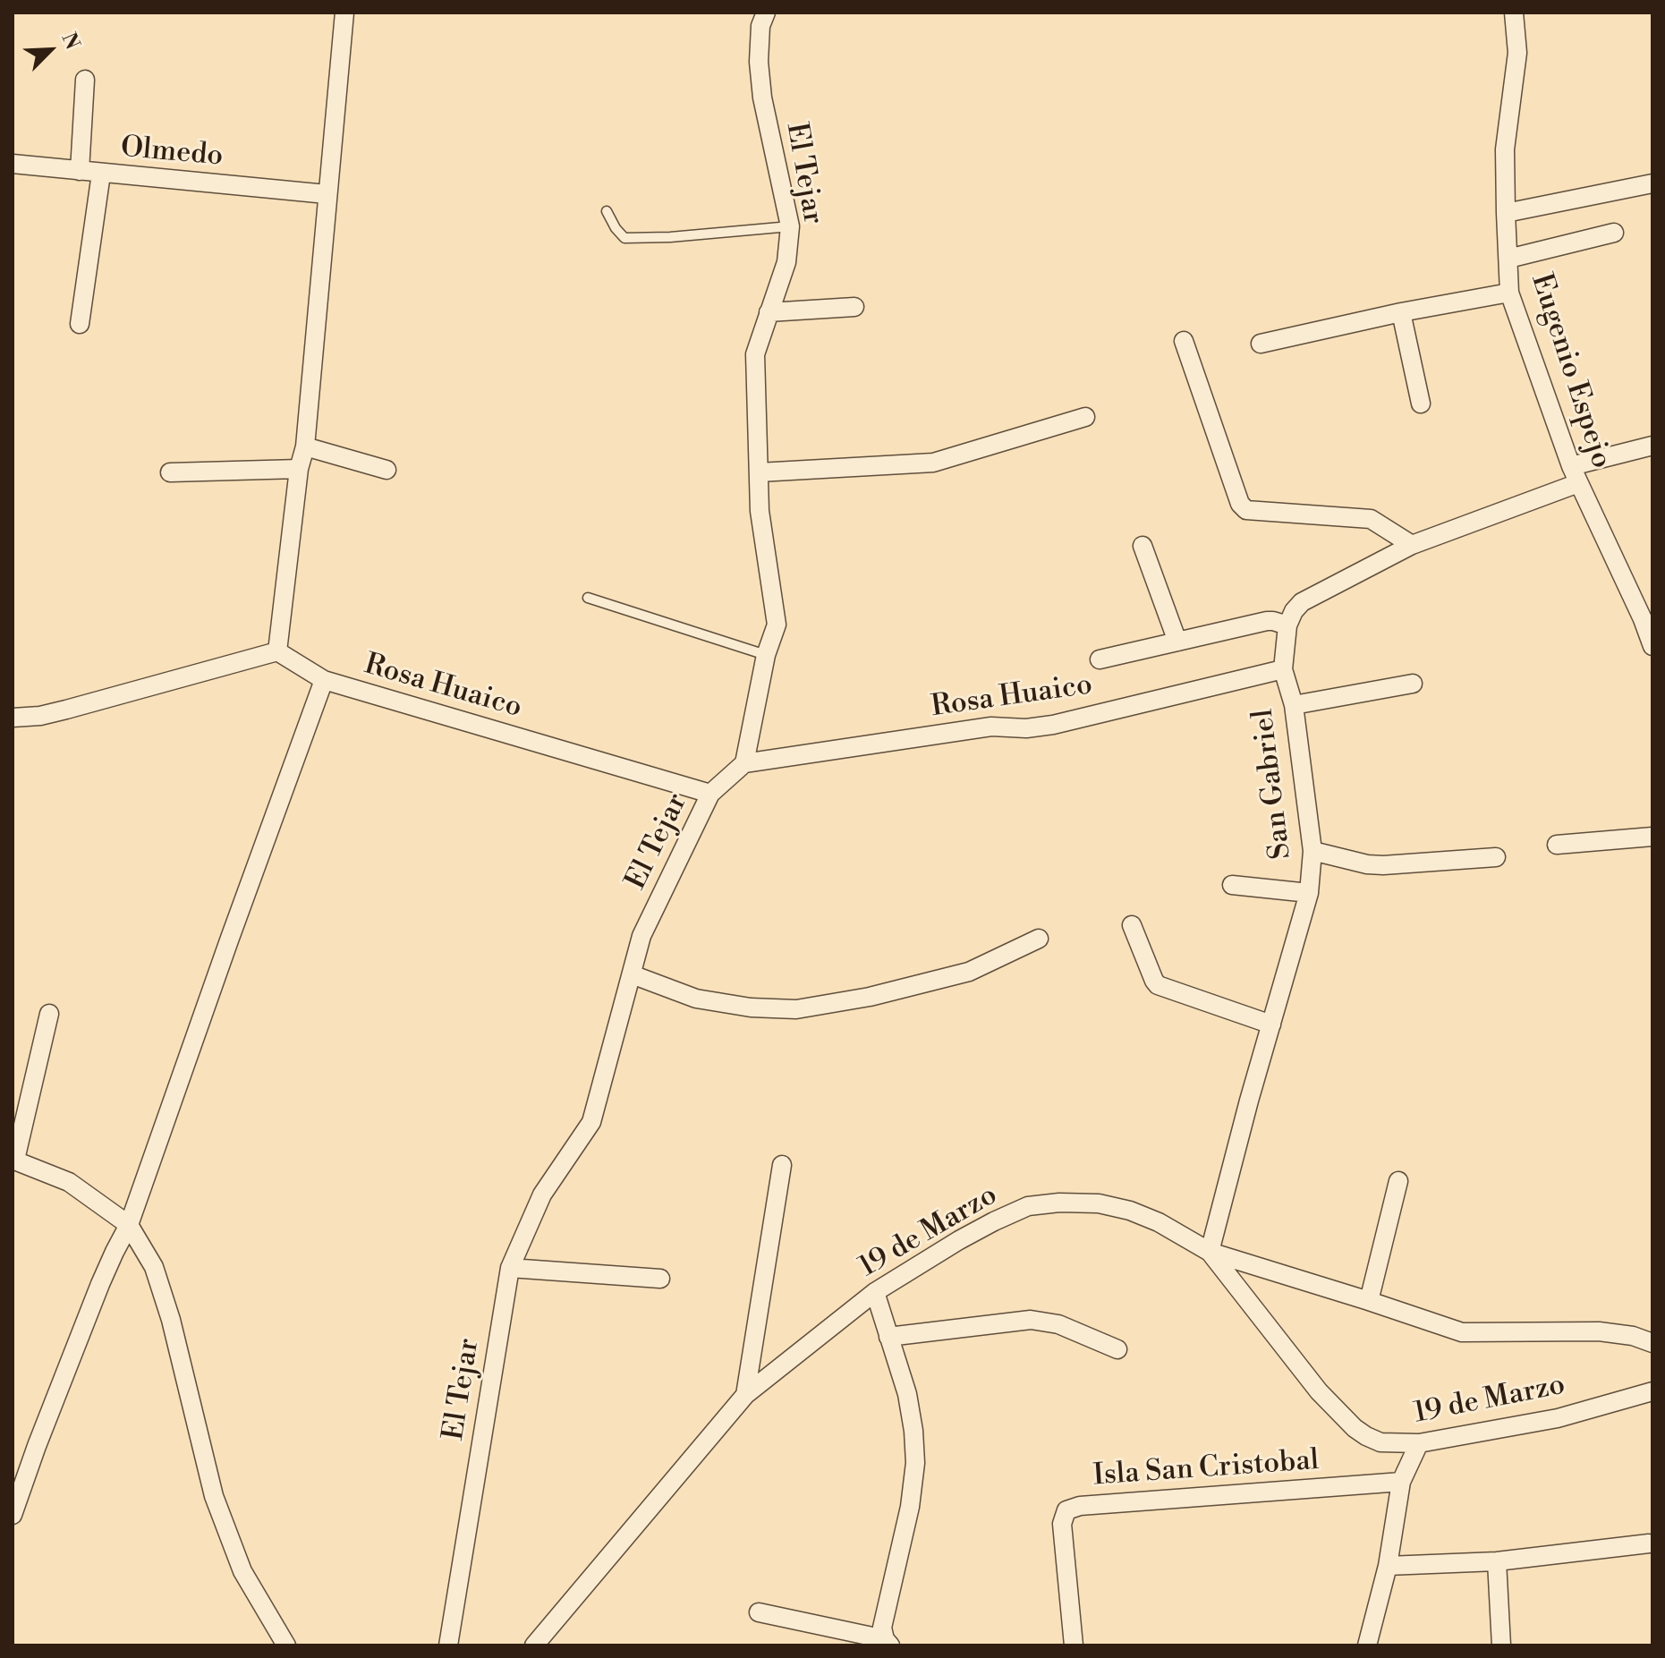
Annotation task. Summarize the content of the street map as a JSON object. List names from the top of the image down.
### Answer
{
  "streets": {
    "street": [
      "Olmedo",
      "El Tejar",
      "Eugenio Espejo",
      "Rosa Huaico",
      "San Gabriel",
      "19 de Marzo",
      "Isla San Cristobal"
    ]
  },
  "crossings": [
    ["El Tejar", "Rosa Huaico"],
    ["Rosa Huaico", "San Gabriel"],
    ["San Gabriel", "19 de Marzo"]
  ],
  "north": "top right"
}
